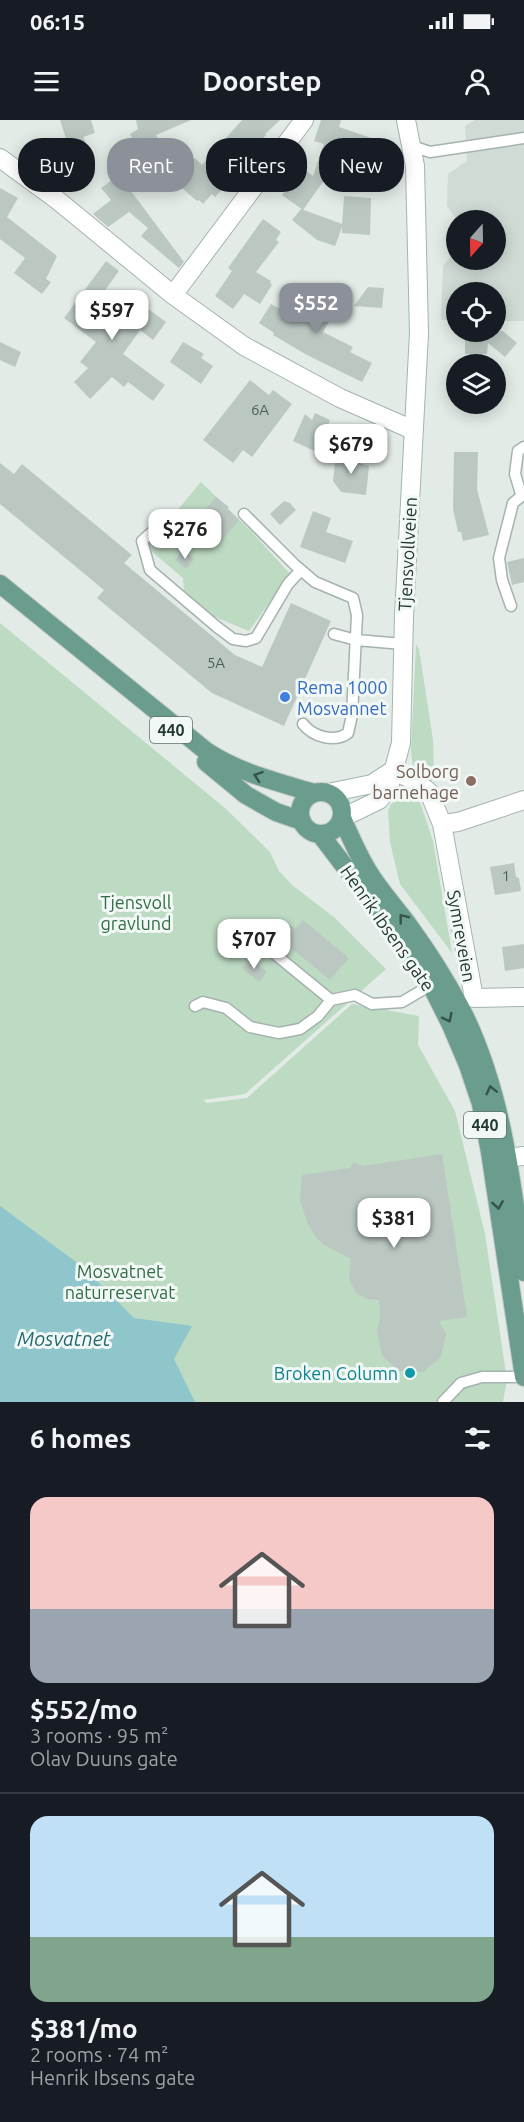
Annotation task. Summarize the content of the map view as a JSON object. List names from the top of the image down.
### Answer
{
  "streets": {
    "main road": ["440", "Henrik Ibsens gate"],
    "street": ["Tjensvollveien", "Symreveien"]
  },
  "crossings": [
    ["Tjensvollveien", "440"],
    ["Tjensvollveien", "Henrik Ibsens gate"],
    ["440", "Henrik Ibsens gate"]
  ],
  "water": ["Mosvatnet"],
  "parks": ["Tjensvoll gravlund", "Mosvatnet naturreservat"],
  "places": ["Rema 1000 Mosvannet", "Solborg barnehage", "Broken Column"],
  "house_numbers": ["6A", "5A", "1"],
  "north": "bottom",
  "page": {
    "status": "06:15",
    "header": "Doorstep",
    "chip": [
      "Buy",
      "Rent",
      "Filters",
      "New"
    ],
    "price": [
      "$552",
      "$597",
      "$679",
      "$276",
      "$707",
      "$381"
    ],
    "heading": "6 homes",
    "list": [
      {
        "name": "$552/mo",
        "note": "3 rooms · 95 m² · Olav Duuns gate"
      },
      {
        "name": "$381/mo",
        "note": "2 rooms · 74 m² · Henrik Ibsens gate"
      }
    ]
  }
}
